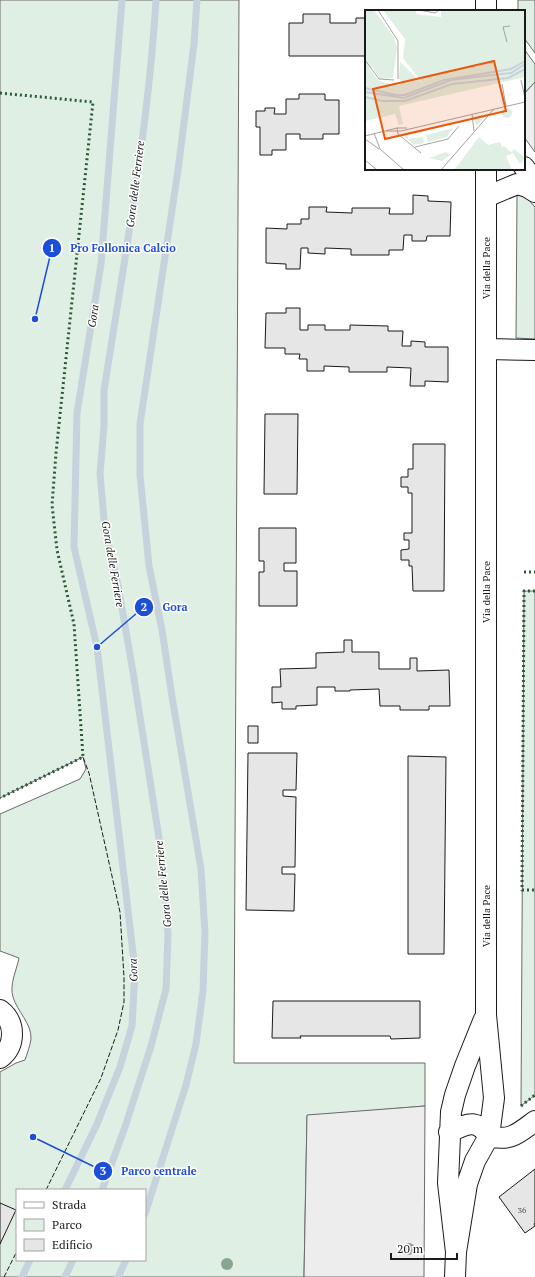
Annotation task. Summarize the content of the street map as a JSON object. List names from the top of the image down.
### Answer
{
  "streets": {
    "street": ["Via della Pace"]
  },
  "water": ["Gora delle Ferriere", "Gora"],
  "places": ["Pro Follonica Calcio", "Gora", "Parco centrale"],
  "house_numbers": ["36"],
  "legend": ["Strada", "Parco", "Edificio"],
  "scale_bar": "20 m"
}
